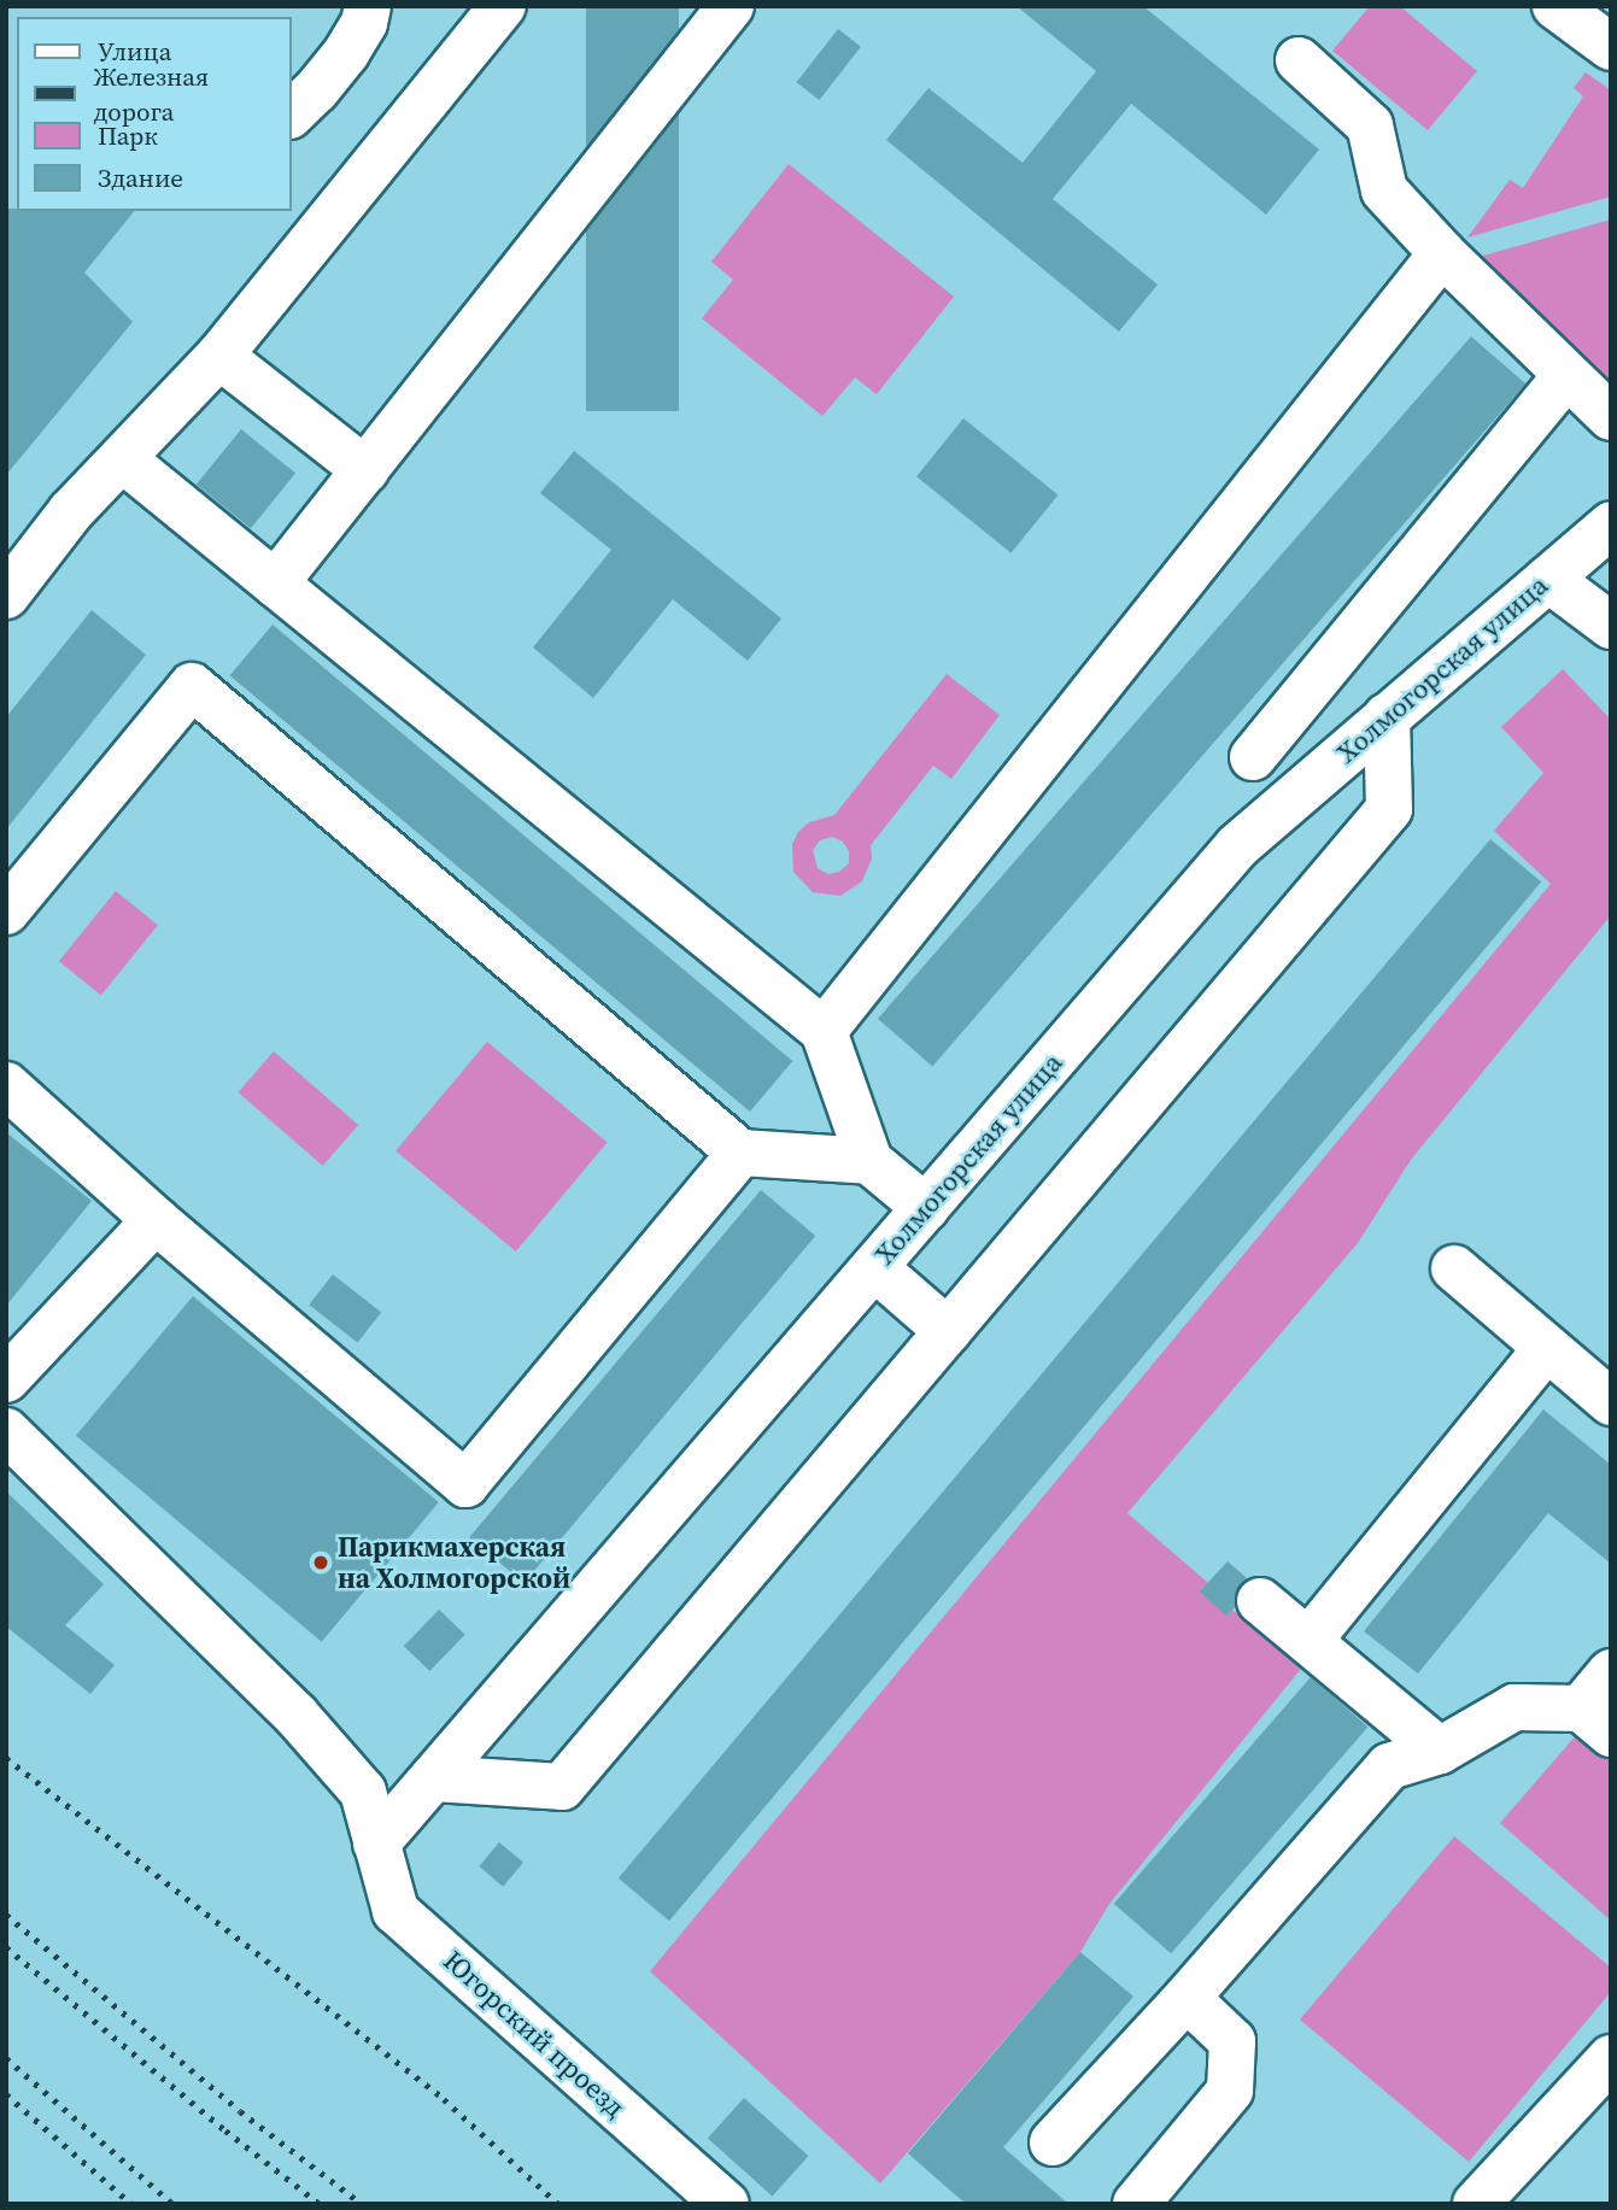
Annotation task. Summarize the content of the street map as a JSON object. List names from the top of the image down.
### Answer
{
  "streets": {
    "street": ["Холмогорская улица", "Югорский проезд"]
  },
  "crossings": [
    ["Холмогорская улица", "Югорский проезд"]
  ],
  "places": ["Парикмахерская на Холмогорской"],
  "legend": [
    "Улица",
    "Железная дорога",
    "Парк",
    "Здание"
  ]
}
